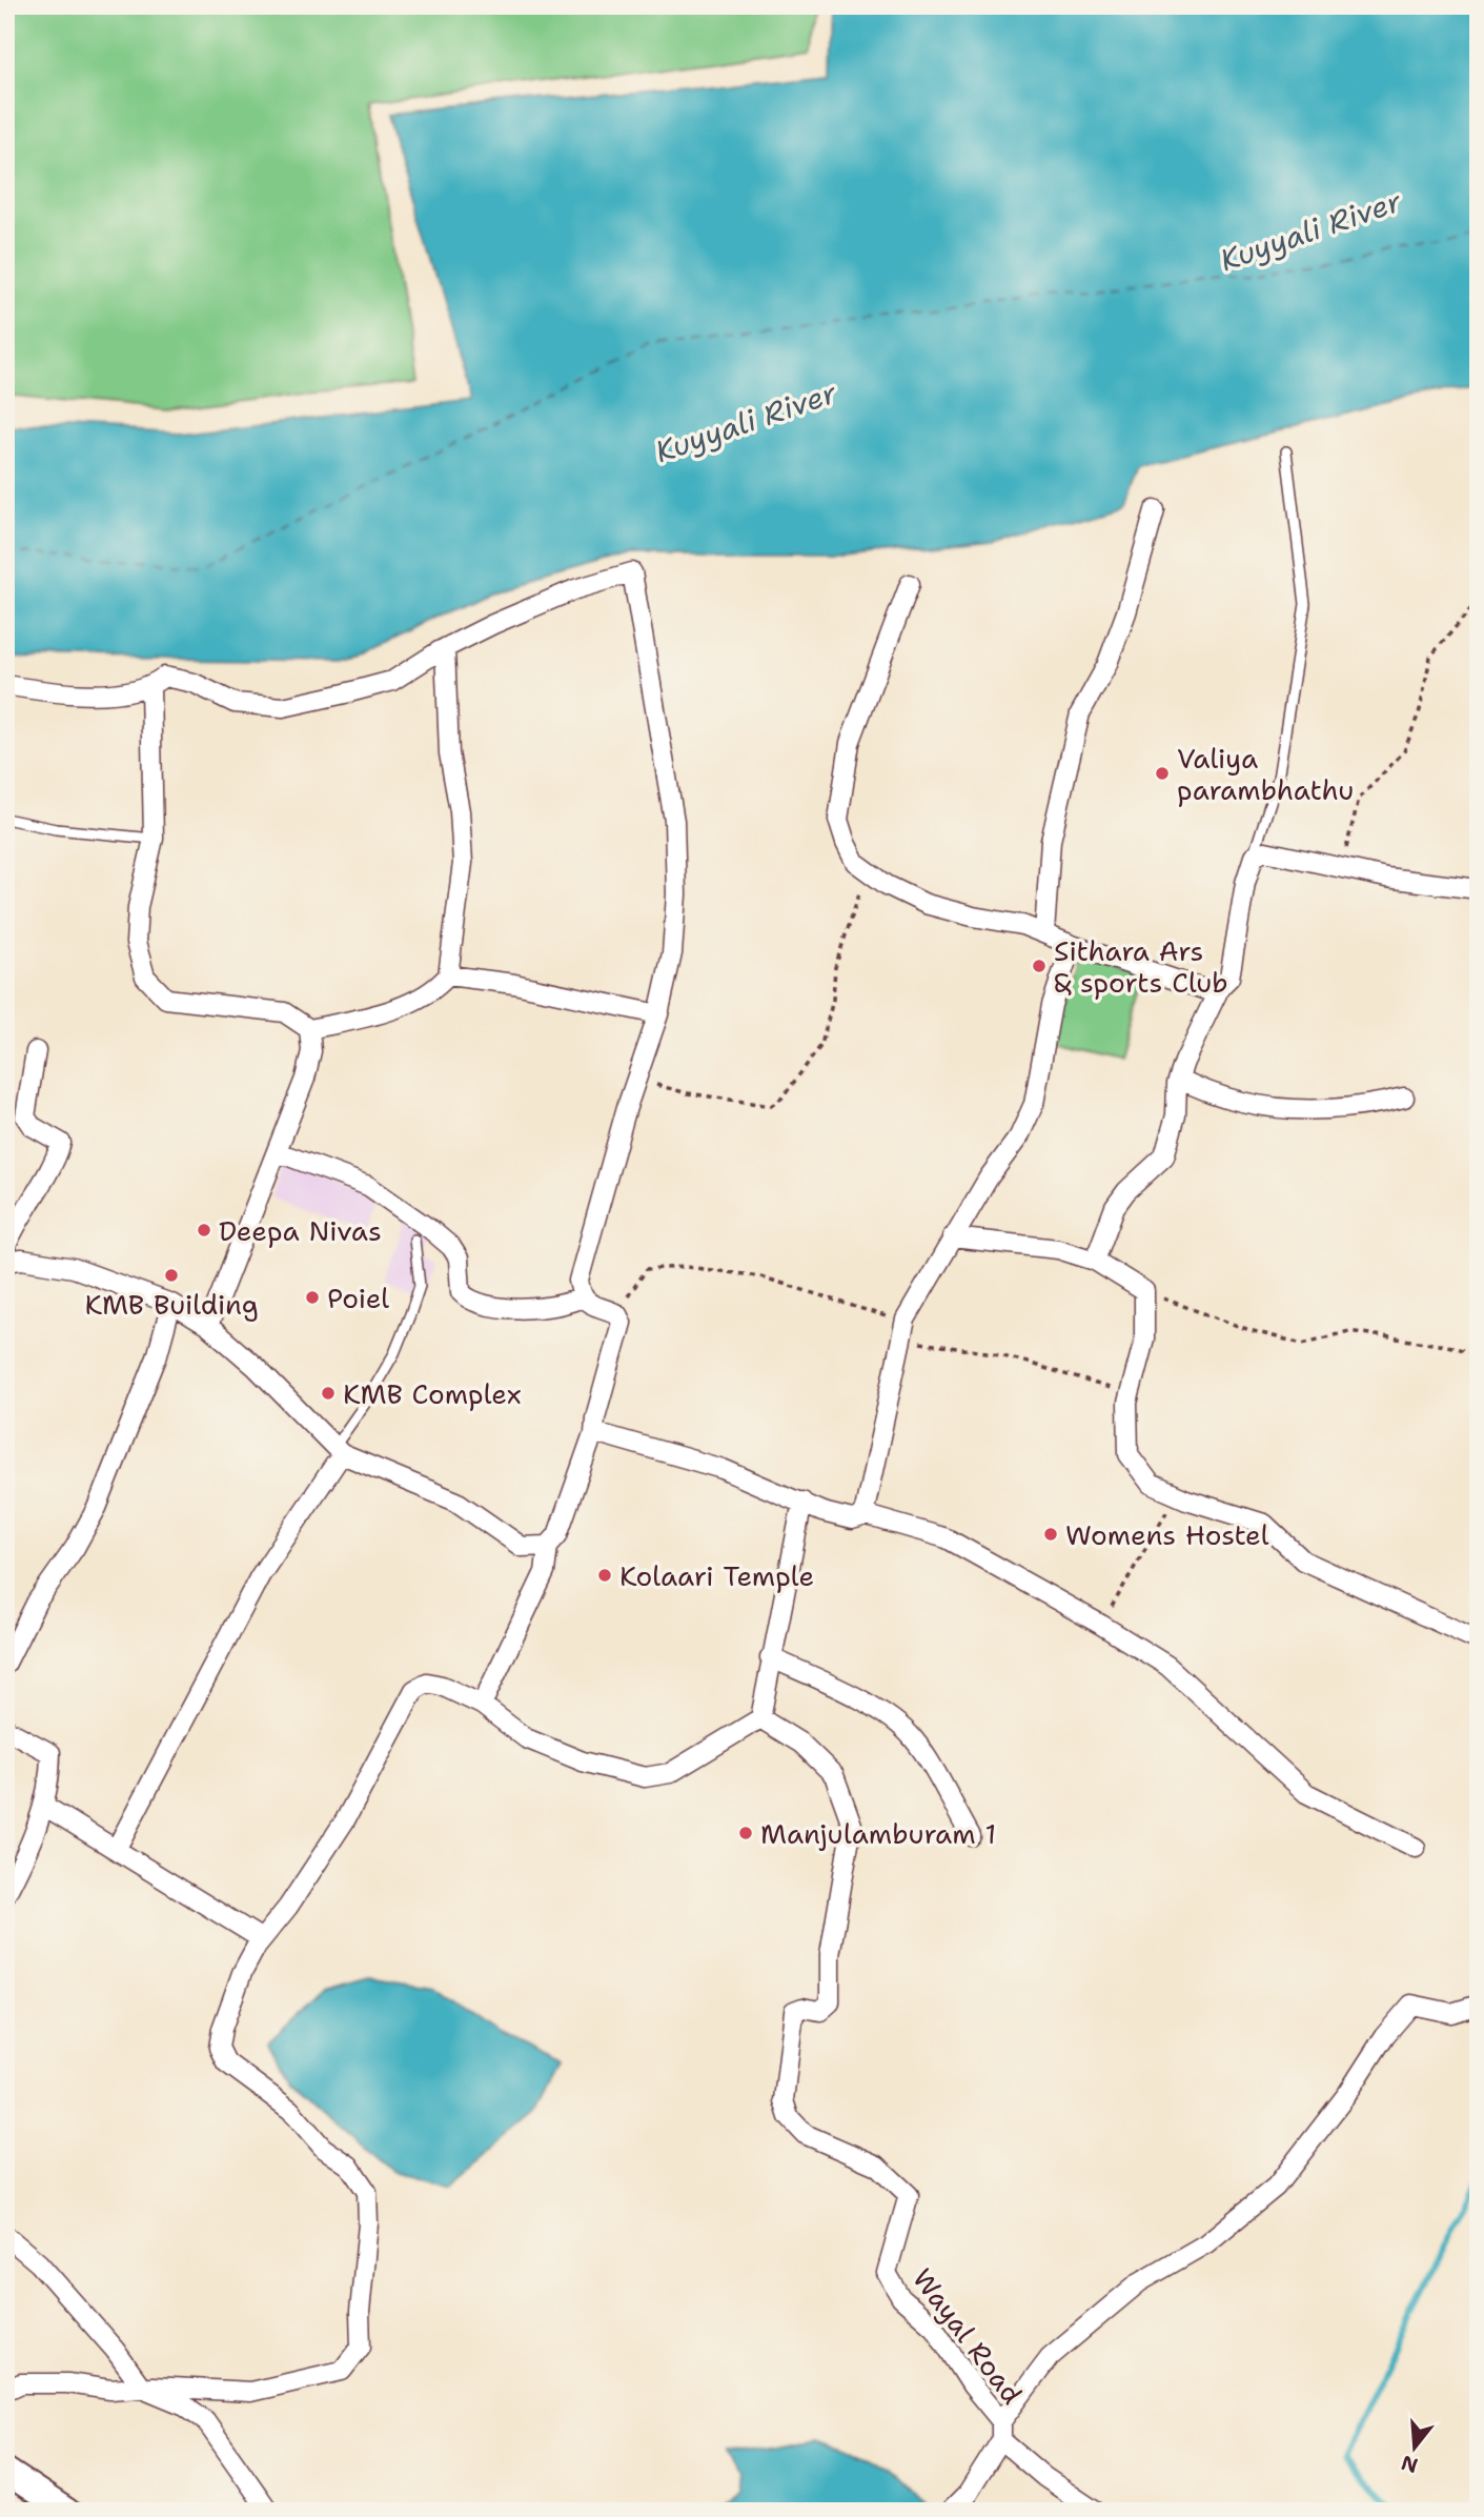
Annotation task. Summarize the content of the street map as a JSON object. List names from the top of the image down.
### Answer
{
  "streets": {
    "street": ["Wayal Road"]
  },
  "water": ["Kuyyali River"],
  "places": [
    "Valiya parambhathu",
    "Sithara Ars & sports Club",
    "Deepa Nivas",
    "KMB Building",
    "Poiel",
    "KMB Complex",
    "Womens Hostel",
    "Kolaari Temple",
    "Manjulamburam 1"
  ],
  "north": "bottom"
}
